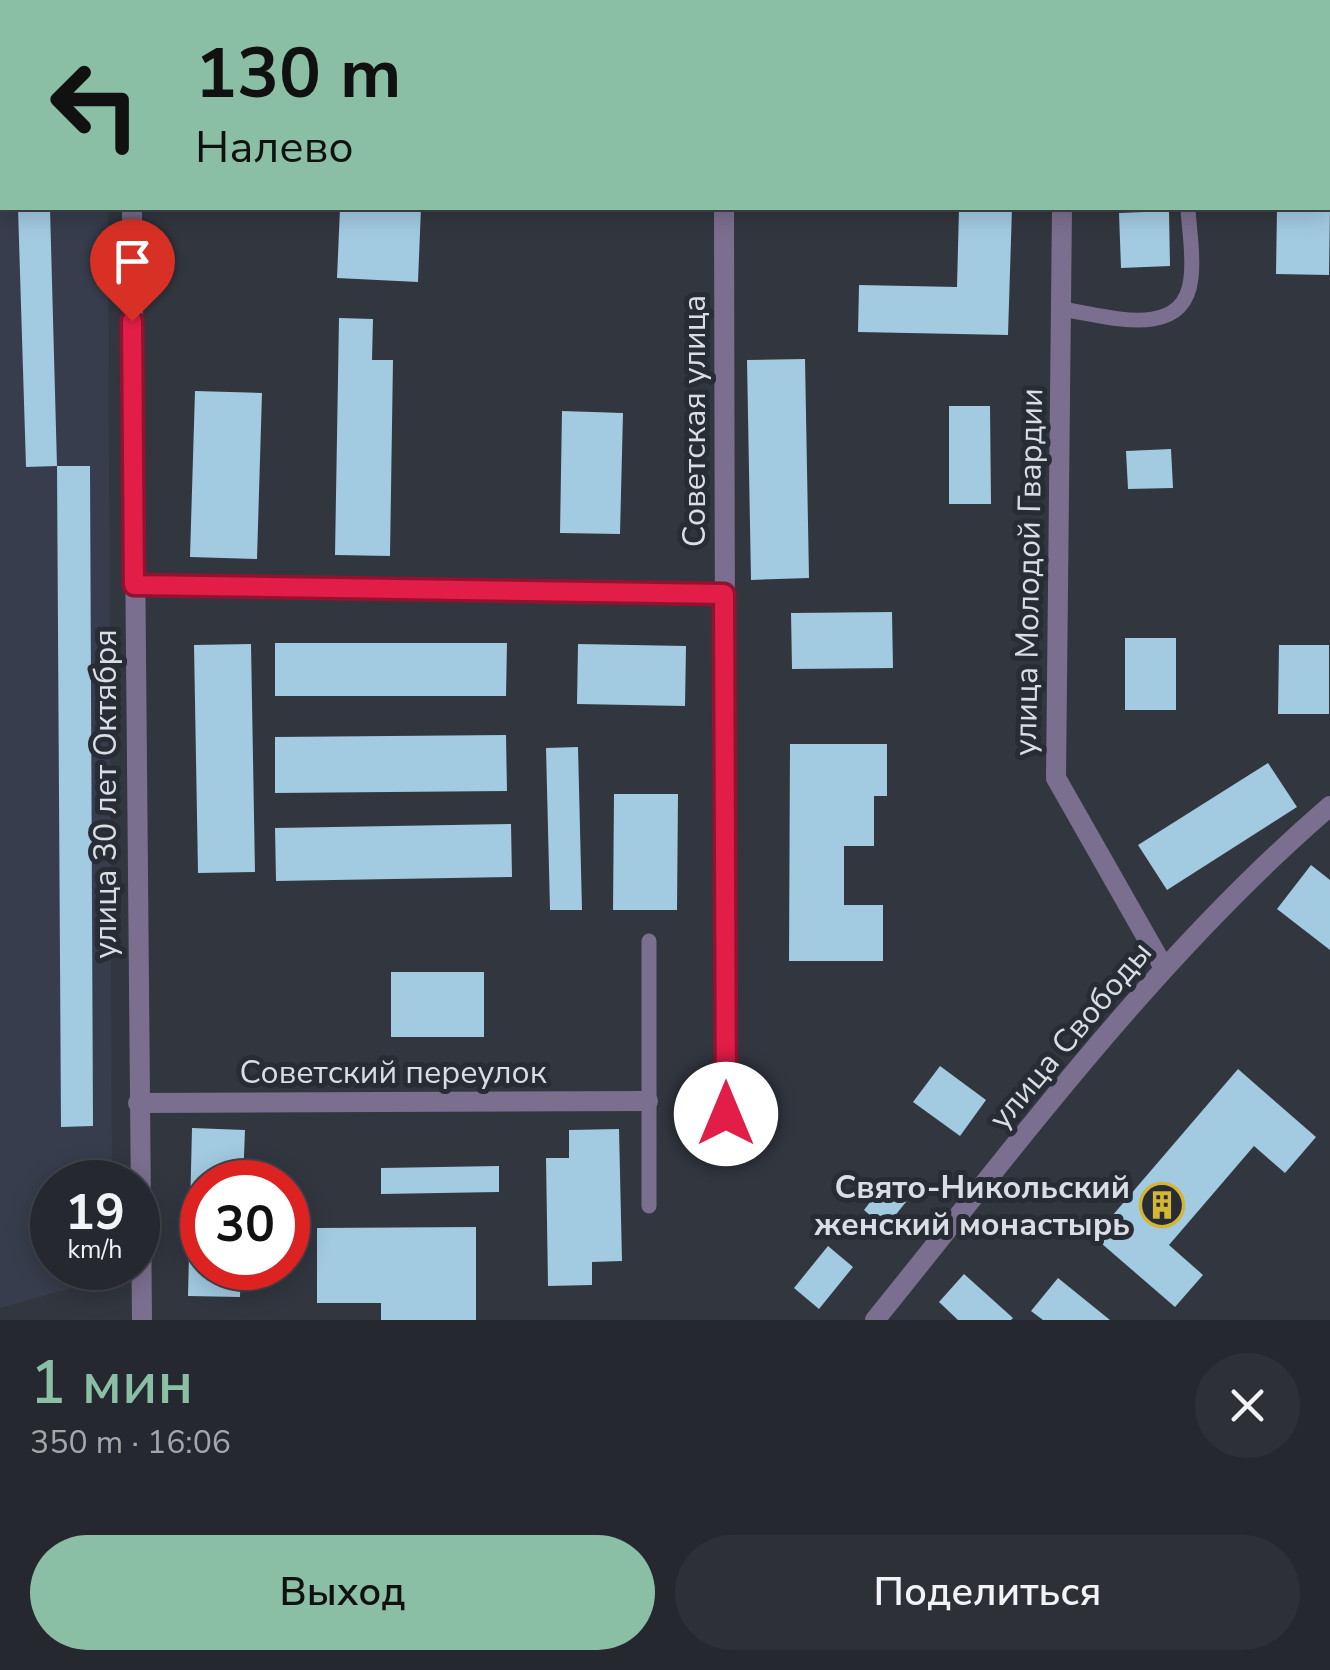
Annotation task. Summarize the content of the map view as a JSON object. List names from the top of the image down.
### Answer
{
  "streets": {
    "street": [
      "Советская улица",
      "улица Молодой Гвардии",
      "улица 30 лет Октября",
      "улица Свободы",
      "Советский переулок"
    ]
  },
  "crossings": [
    ["улица Молодой Гвардии", "улица Свободы"],
    ["улица 30 лет Октября", "Советский переулок"]
  ],
  "places": {
    "building": ["Свято-Никольский женский монастырь"]
  },
  "page": {
    "turn": ["130 m", "Налево"],
    "speed": "19 km/h",
    "limit": "30",
    "heading": ["1 мин", "350 m · 16:06"],
    "buttons": ["Выход", "Поделиться"]
  }
}
